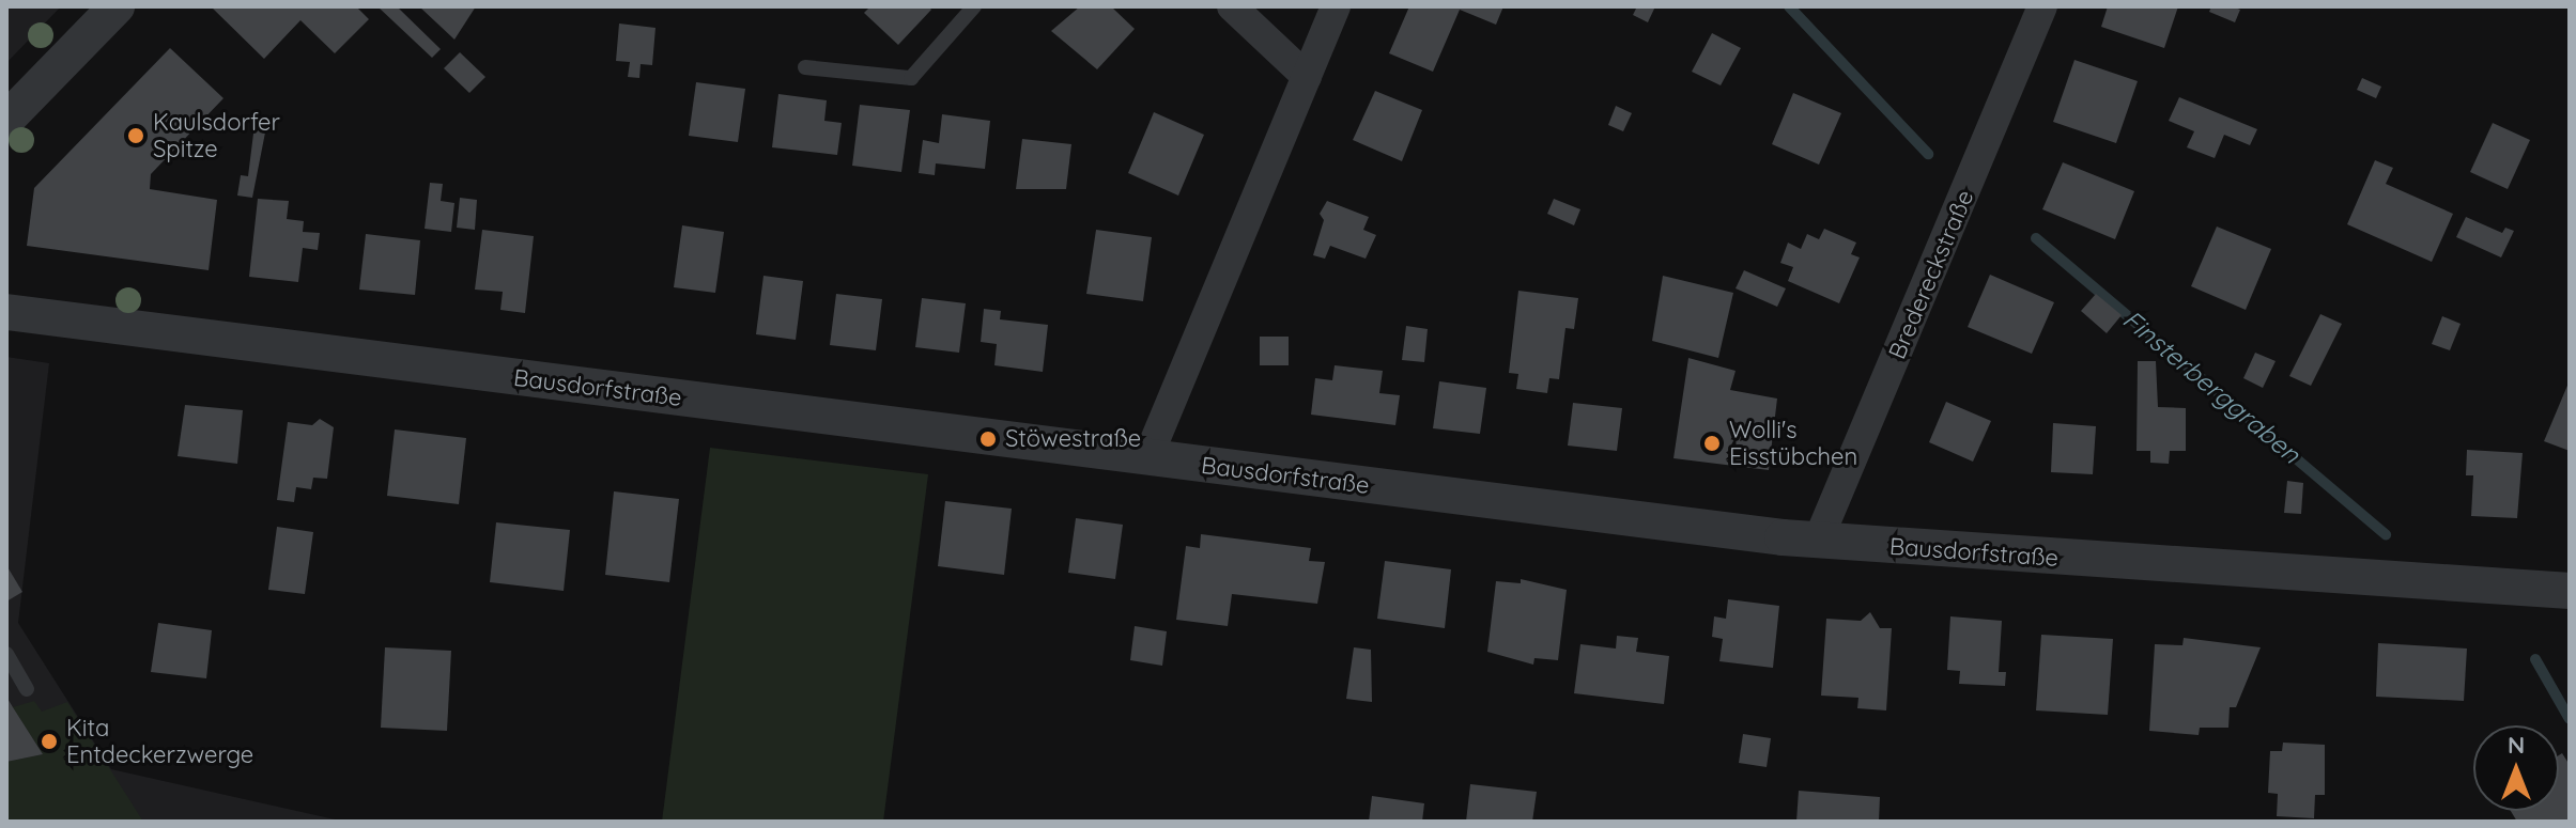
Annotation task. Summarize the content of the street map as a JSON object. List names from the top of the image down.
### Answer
{
  "streets": {
    "street": ["Bredereckstraße", "Bausdorfstraße"]
  },
  "crossings": [
    ["Bredereckstraße", "Bausdorfstraße"]
  ],
  "water": ["Finsterberggraben"],
  "places": [
    "Kaulsdorfer Spitze",
    "Stöwestraße",
    "Wolli's Eisstübchen",
    "Kita Entdeckerzwerge"
  ],
  "north": "top"
}
